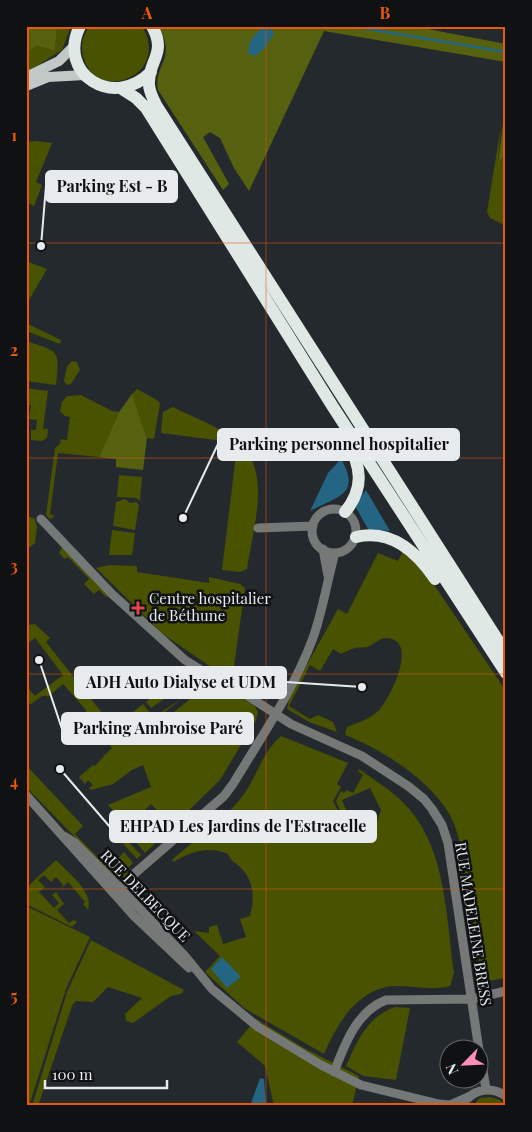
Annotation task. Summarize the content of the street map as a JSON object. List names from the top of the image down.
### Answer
{
  "streets": {
    "street": ["RUE DELBECQUE", "RUE MADELEINE BRESS"]
  },
  "places": {
    "other": [
      "Parking Est - B",
      "Parking personnel hospitalier",
      "Parking Ambroise Paré",
      "ADH Auto Dialyse et UDM",
      "EHPAD Les Jardins de l'Estracelle"
    ],
    "health": ["Centre hospitalier de Béthune"]
  },
  "scale_bar": "100 m",
  "north": "bottom left",
  "grid": {
    "columns": ["A", "B"],
    "rows": [
      "1",
      "2",
      "3",
      "4",
      "5"
    ]
  }
}
